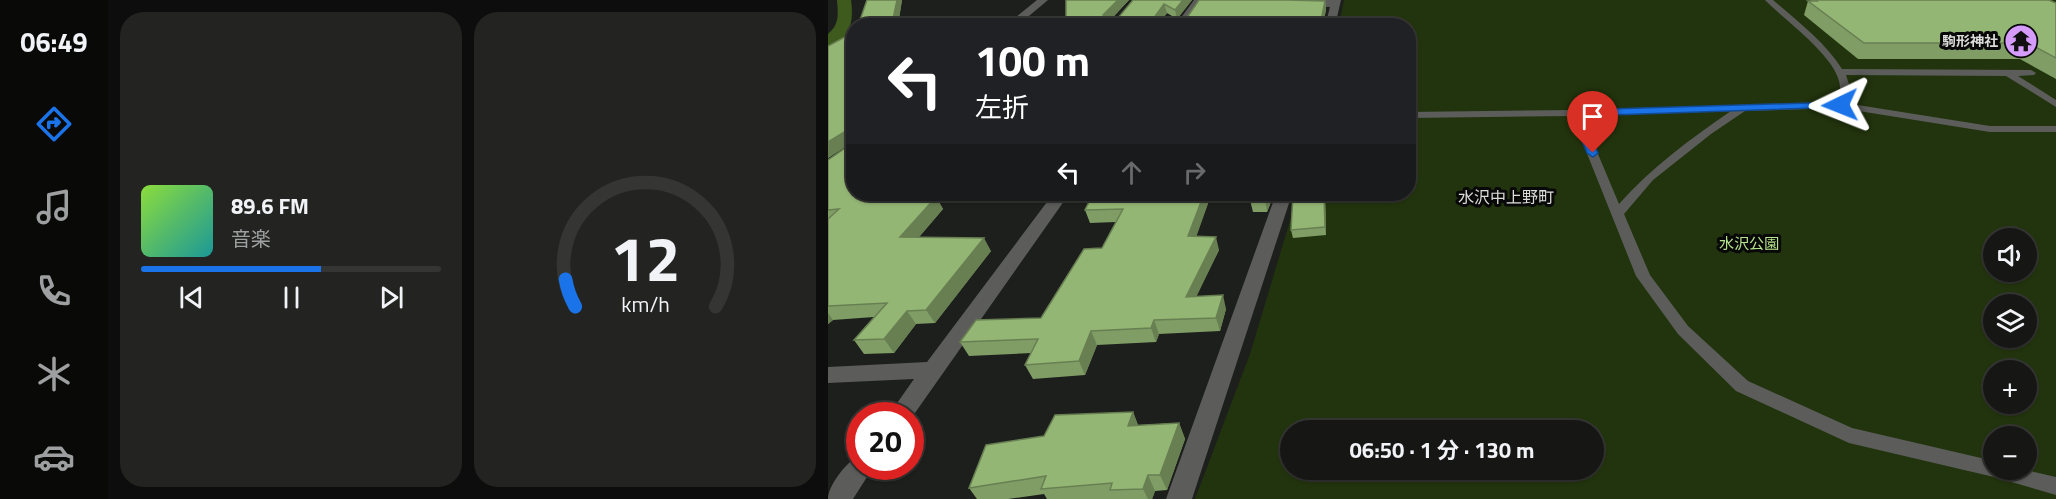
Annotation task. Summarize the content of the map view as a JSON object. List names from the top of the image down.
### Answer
{
  "districts": ["水沢中上野町"],
  "parks": ["水沢公園"],
  "places": {
    "temple": ["駒形神社"]
  },
  "page": {
    "tabs": "06:49",
    "turn": ["100 m", "左折"],
    "song": ["89.6 FM", "音楽"],
    "map_buttons": ["+", "−"],
    "limit": "20",
    "trip": "06:50 · 1 分 · 130 m",
    "gauge": ["12", "km/h"]
  }
}
